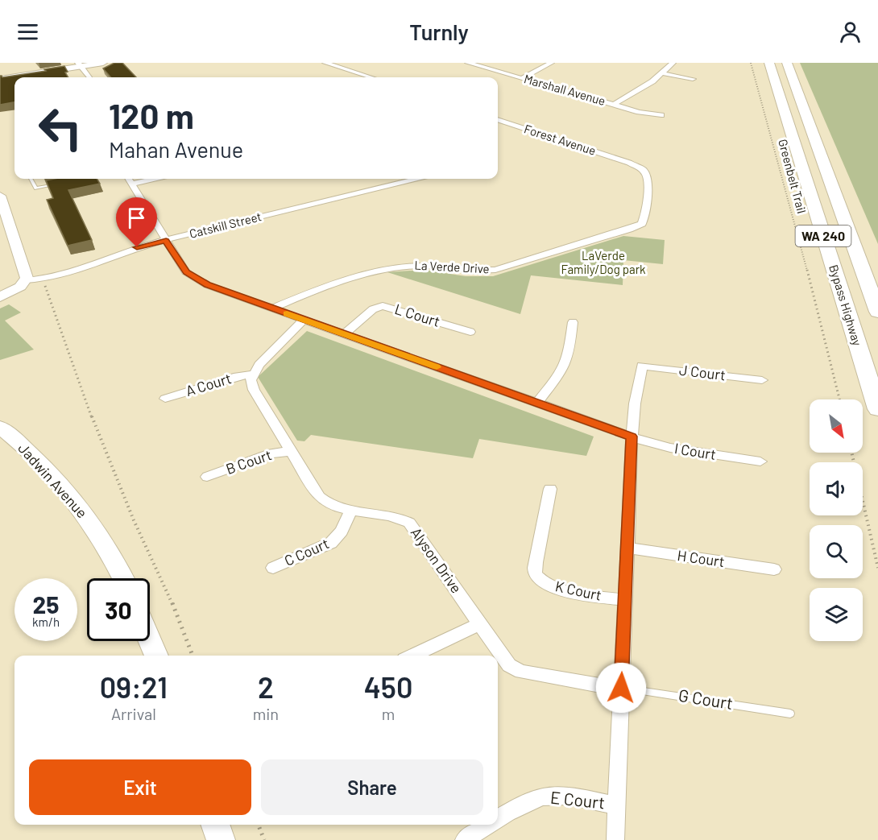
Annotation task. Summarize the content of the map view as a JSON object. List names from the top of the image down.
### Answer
{
  "streets": {
    "highway": ["WA 240", "Bypass Highway"],
    "main road": ["Jadwin Avenue"],
    "street": [
      "Marshall Avenue",
      "Forest Avenue",
      "Catskill Street",
      "La Verde Drive",
      "L Court",
      "J Court",
      "A Court",
      "I Court",
      "B Court",
      "C Court",
      "H Court",
      "Alyson Drive",
      "K Court",
      "E Court"
    ],
    "lane": ["G Court"],
    "path": ["Greenbelt Trail"]
  },
  "crossings": [
    ["Forest Avenue", "La Verde Drive"],
    ["Catskill Street", "I Court"],
    ["La Verde Drive", "I Court"],
    ["L Court", "I Court"],
    ["J Court", "I Court"],
    ["A Court", "Alyson Drive"],
    ["B Court", "Alyson Drive"],
    ["C Court", "Alyson Drive"],
    ["Alyson Drive", "G Court"]
  ],
  "parks": ["LaVerde Family/Dog park"],
  "north": "bottom right",
  "page": {
    "header": "Turnly",
    "turn": ["120 m", "Mahan Avenue"],
    "speed": "25 km/h",
    "limit": "30",
    "eta": [
      "09:21",
      "Arrival",
      "2",
      "min",
      "450",
      "m"
    ],
    "buttons": ["Exit", "Share"]
  }
}
